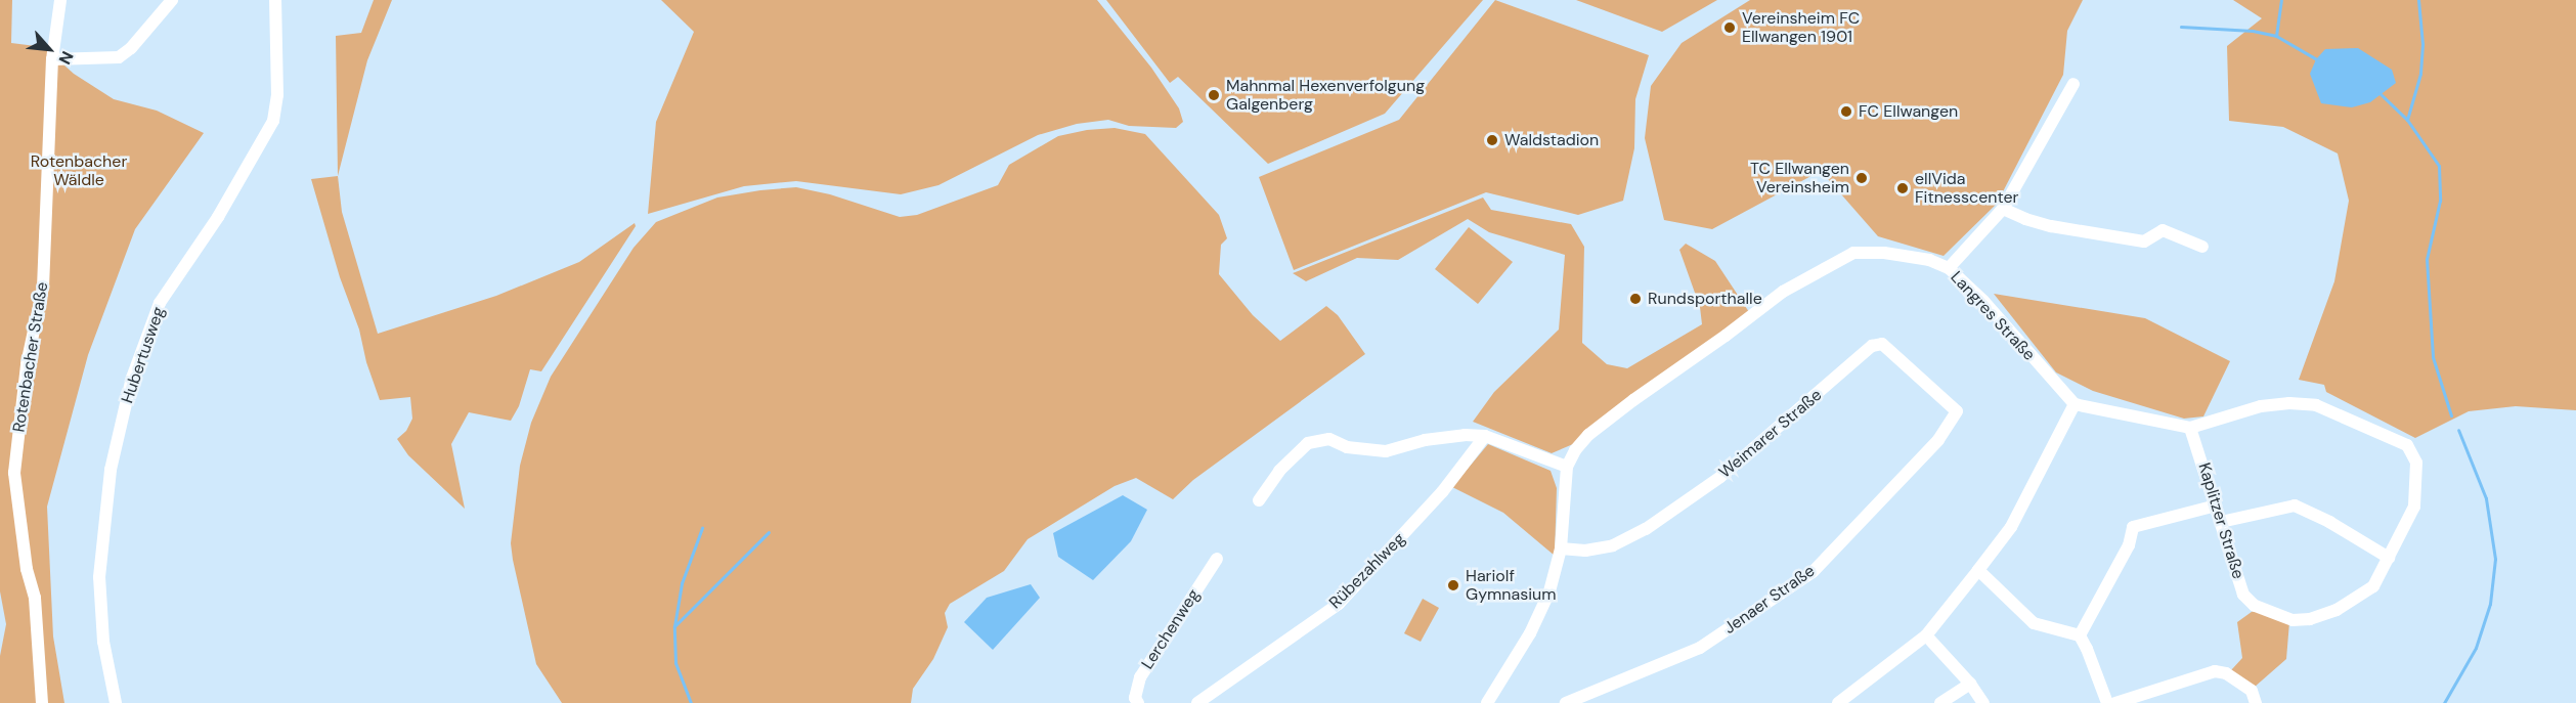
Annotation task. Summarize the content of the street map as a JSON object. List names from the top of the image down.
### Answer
{
  "streets": {
    "street": [
      "Langres Straße",
      "Hubertusweg",
      "Rotenbacher Straße",
      "Weimarer Straße",
      "Kaplitzer Straße",
      "Rübezahlweg",
      "Jenaer Straße",
      "Lerchenweg"
    ]
  },
  "crossings": [
    ["Weimarer Straße", "Jenaer Straße"]
  ],
  "parks": ["Rotenbacher Wäldle"],
  "places": [
    "Vereinsheim FC Ellwangen 1901",
    "Mahnmal Hexenverfolgung Galgenberg",
    "FC Ellwangen",
    "Waldstadion",
    "TC Ellwangen Vereinsheim",
    "ellVida Fitnesscenter",
    "Rundsporthalle",
    "Hariolf Gymnasium"
  ],
  "north": "bottom right"
}
